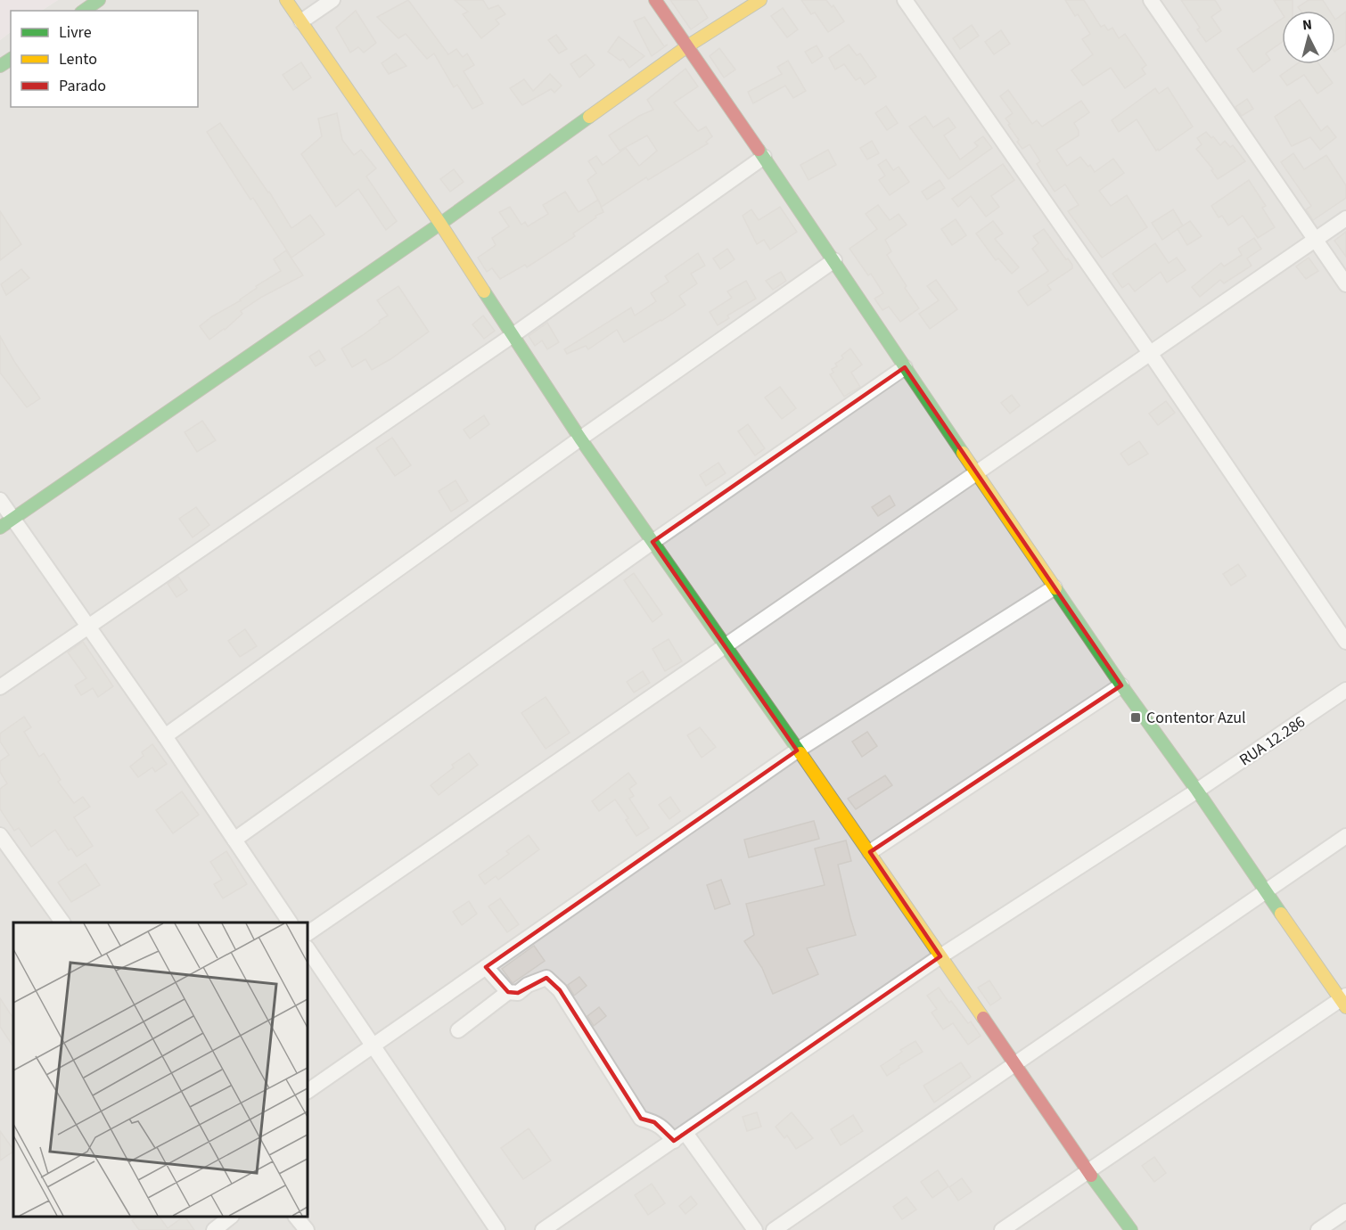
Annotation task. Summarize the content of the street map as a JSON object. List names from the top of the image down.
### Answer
{
  "streets": {
    "street": ["RUA 12.286"]
  },
  "places": {
    "transit": ["Contentor Azul"]
  },
  "legend": ["Livre", "Lento", "Parado"],
  "north": "top"
}
